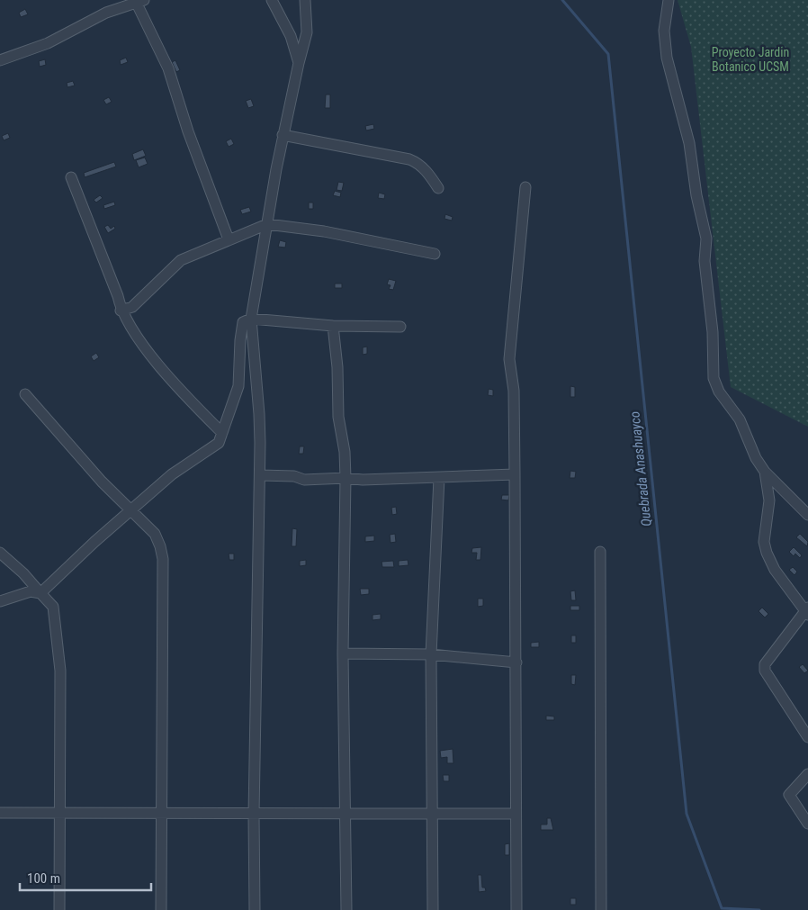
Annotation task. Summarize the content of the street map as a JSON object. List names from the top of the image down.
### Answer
{
  "water": ["Quebrada Anashuayco"],
  "parks": ["Proyecto Jardin Botanico UCSM"],
  "scale_bar": "100 m"
}
